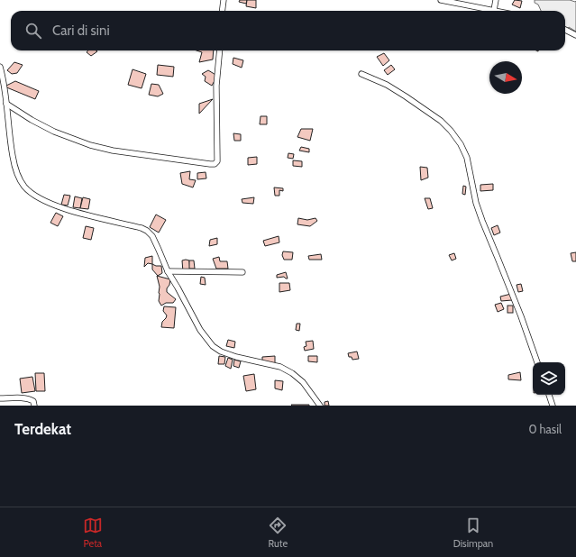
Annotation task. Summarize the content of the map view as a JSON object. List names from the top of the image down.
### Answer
{
  "north": "right",
  "page": {
    "search": "Cari di sini",
    "heading": ["Terdekat", "0 hasil"],
    "nav": ["Peta", "Rute", "Disimpan"]
  }
}
